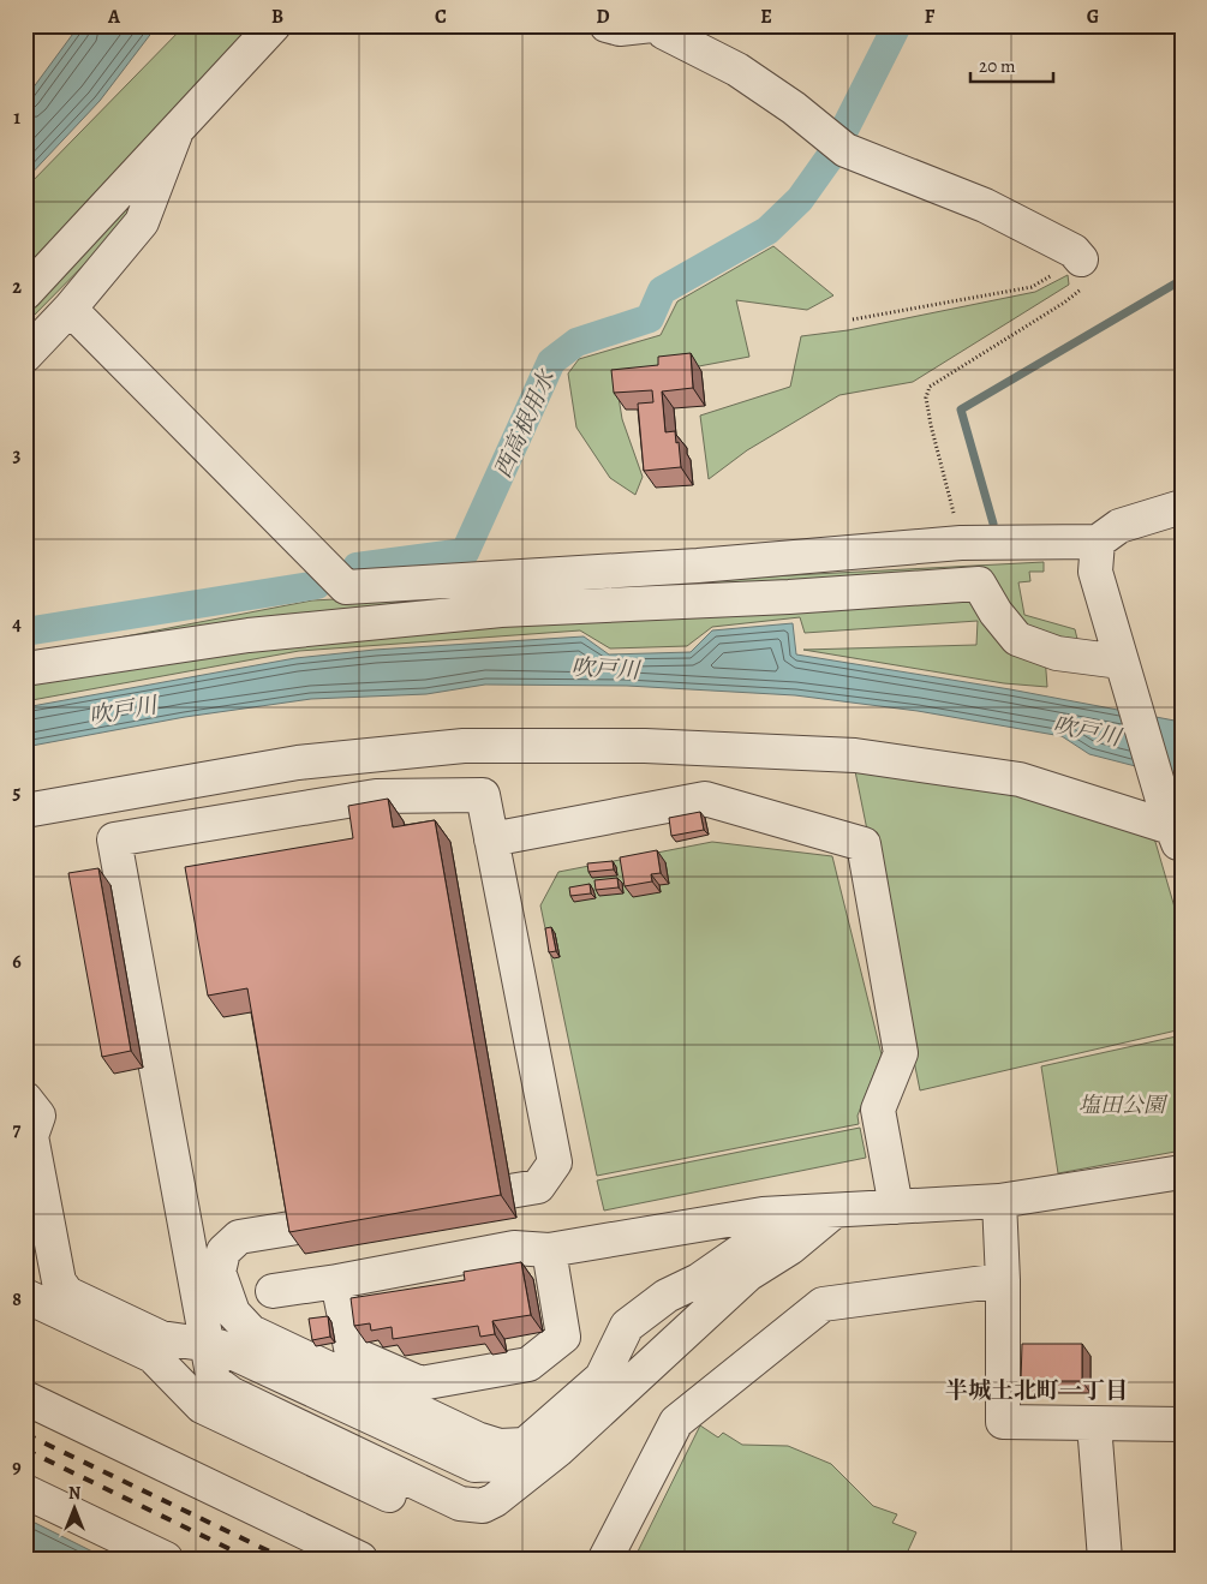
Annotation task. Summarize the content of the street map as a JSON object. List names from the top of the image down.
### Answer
{
  "districts": ["半城土北町一丁目"],
  "water": ["西高根用水", "吹戸川"],
  "parks": ["塩田公園"],
  "scale_bar": "20 m",
  "north": "top",
  "grid": {
    "columns": [
      "A",
      "B",
      "C",
      "D",
      "E",
      "F",
      "G"
    ],
    "rows": [
      "1",
      "2",
      "3",
      "4",
      "5",
      "6",
      "7",
      "8",
      "9"
    ]
  }
}
